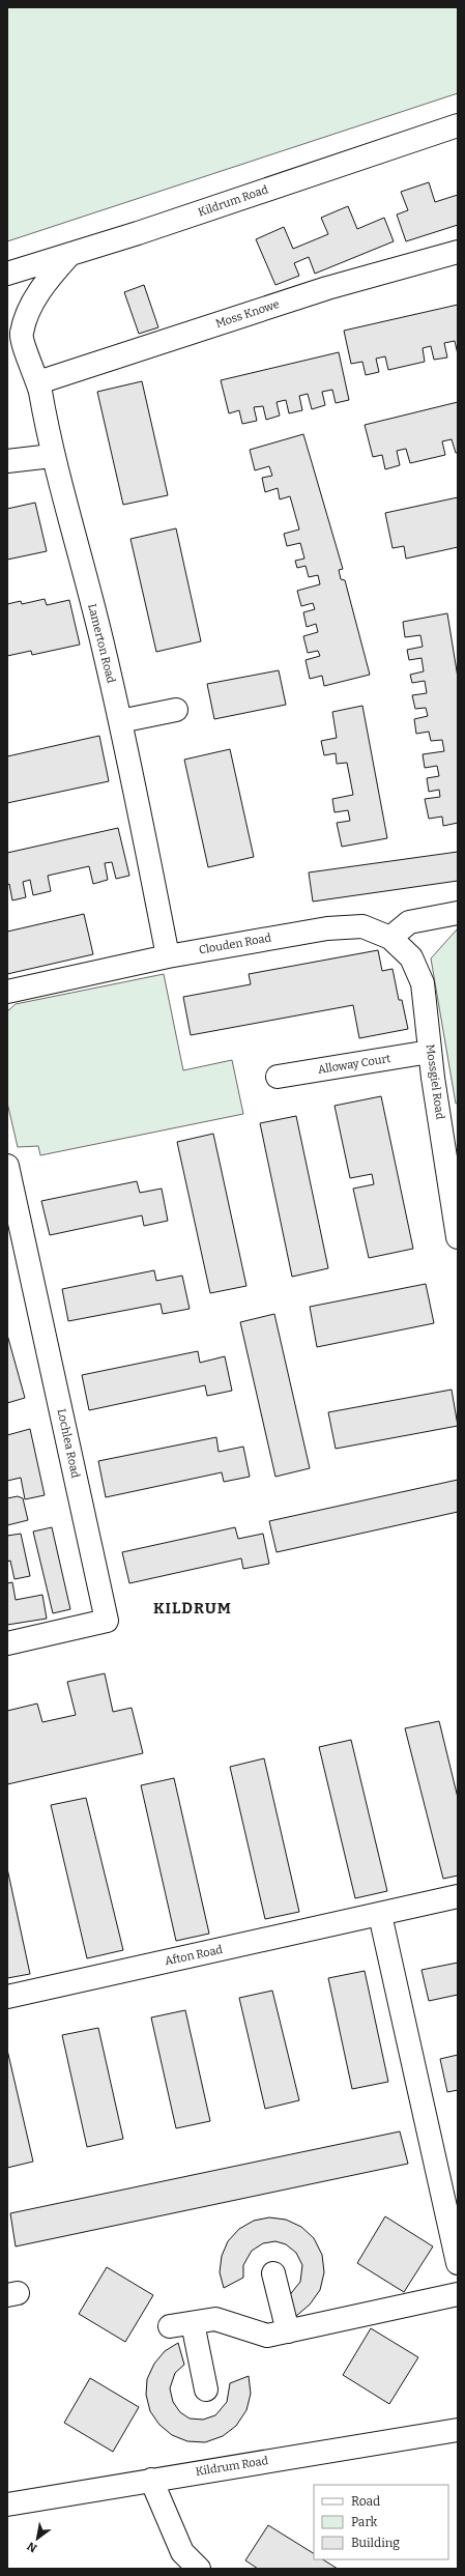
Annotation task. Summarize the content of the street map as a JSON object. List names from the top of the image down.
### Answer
{
  "streets": {
    "street": [
      "Kildrum Road",
      "Moss Knowe",
      "Lamerton Road",
      "Clouden Road",
      "Alloway Court",
      "Mossgiel Road",
      "Lochlea Road",
      "Afton Road"
    ]
  },
  "crossings": [
    ["Kildrum Road", "Lamerton Road"],
    ["Moss Knowe", "Lamerton Road"],
    ["Lamerton Road", "Clouden Road"],
    ["Clouden Road", "Mossgiel Road"],
    ["Alloway Court", "Mossgiel Road"]
  ],
  "districts": ["KILDRUM"],
  "legend": ["Road", "Park", "Building"],
  "north": "bottom left"
}
